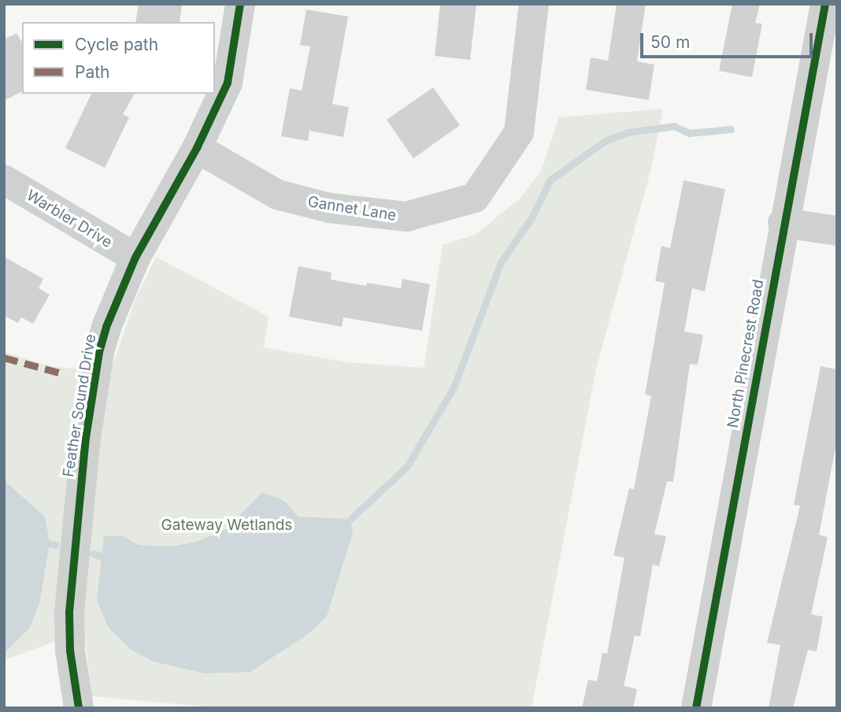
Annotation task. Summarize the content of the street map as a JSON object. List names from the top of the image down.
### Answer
{
  "streets": {
    "street": [
      "Gannet Lane",
      "Warbler Drive",
      "North Pinecrest Road",
      "Feather Sound Drive"
    ]
  },
  "crossings": [
    ["Gannet Lane", "Feather Sound Drive"],
    ["Warbler Drive", "Feather Sound Drive"]
  ],
  "parks": ["Gateway Wetlands"],
  "legend": ["Cycle path", "Path"],
  "scale_bar": "50 m"
}
